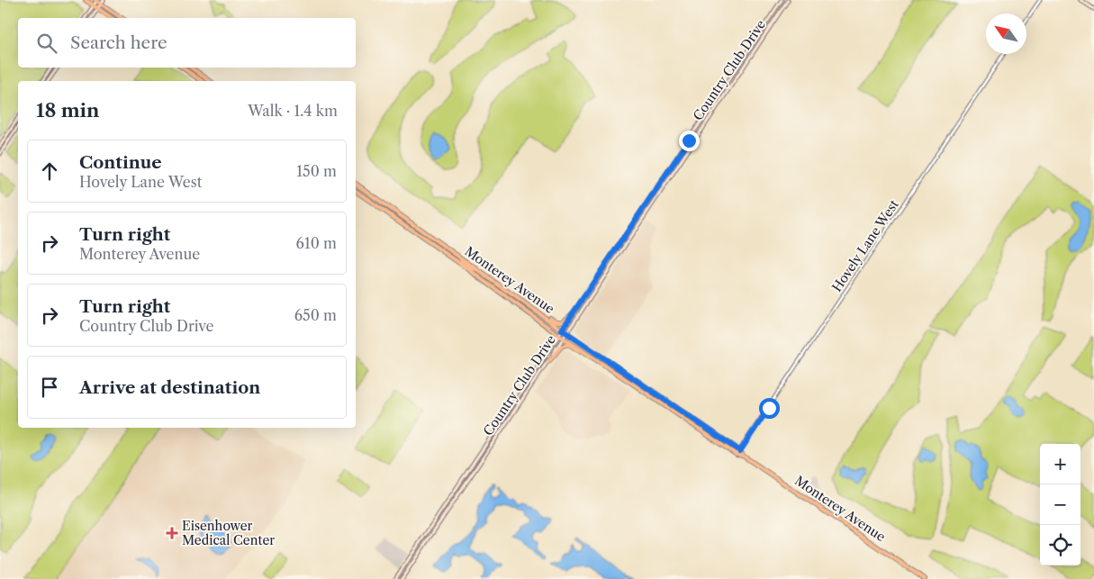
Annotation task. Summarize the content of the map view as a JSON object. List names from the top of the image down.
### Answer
{
  "streets": {
    "main road": ["Country Club Drive", "Monterey Avenue"],
    "street": ["Hovely Lane West"]
  },
  "crossings": [
    ["Country Club Drive", "Monterey Avenue"],
    ["Hovely Lane West", "Monterey Avenue"]
  ],
  "places": {
    "health": ["Eisenhower Medical Center"]
  },
  "north": "top left",
  "page": {
    "search": "Search here",
    "heading": ["18 min", "Walk · 1.4 km"],
    "list": [
      ["Continue", "Hovely Lane West", "150 m"],
      ["Turn right", "Monterey Avenue", "610 m"],
      ["Turn right", "Country Club Drive", "650 m"],
      "Arrive at destination"
    ],
    "map_buttons": ["+", "−"]
  }
}
